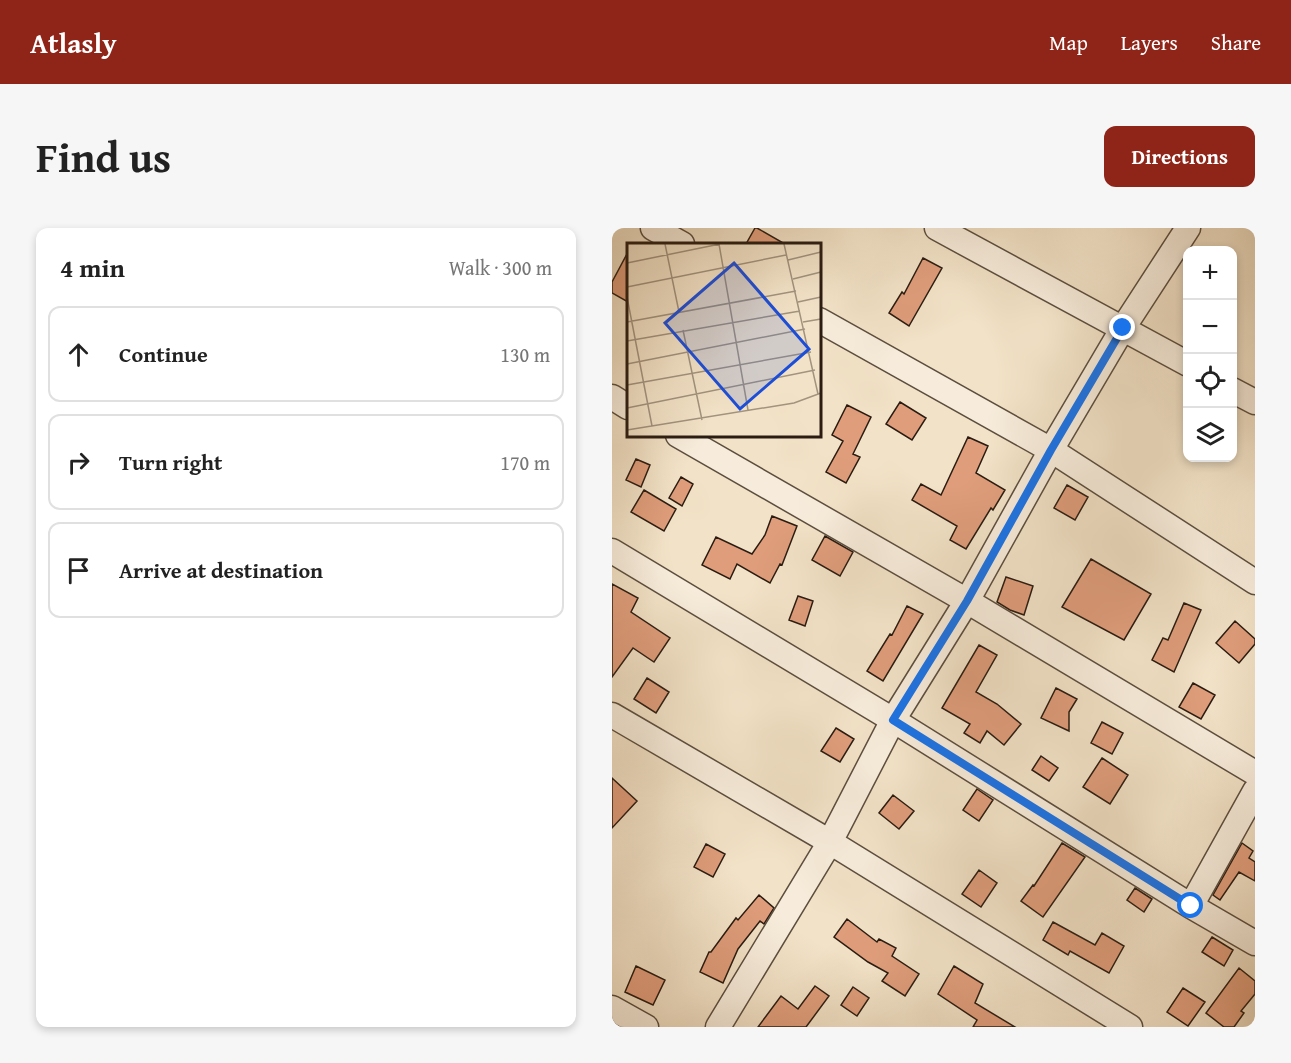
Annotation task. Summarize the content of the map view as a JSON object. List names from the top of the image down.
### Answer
{
  "page": {
    "header": "Atlasly",
    "nav": ["Map", "Layers", "Share"],
    "title": "Find us",
    "buttons": "Directions",
    "heading": ["4 min", "Walk · 300 m"],
    "map_buttons": ["+", "−"],
    "list": [
      ["Continue", "130 m"],
      ["Turn right", "170 m"],
      "Arrive at destination"
    ]
  }
}
